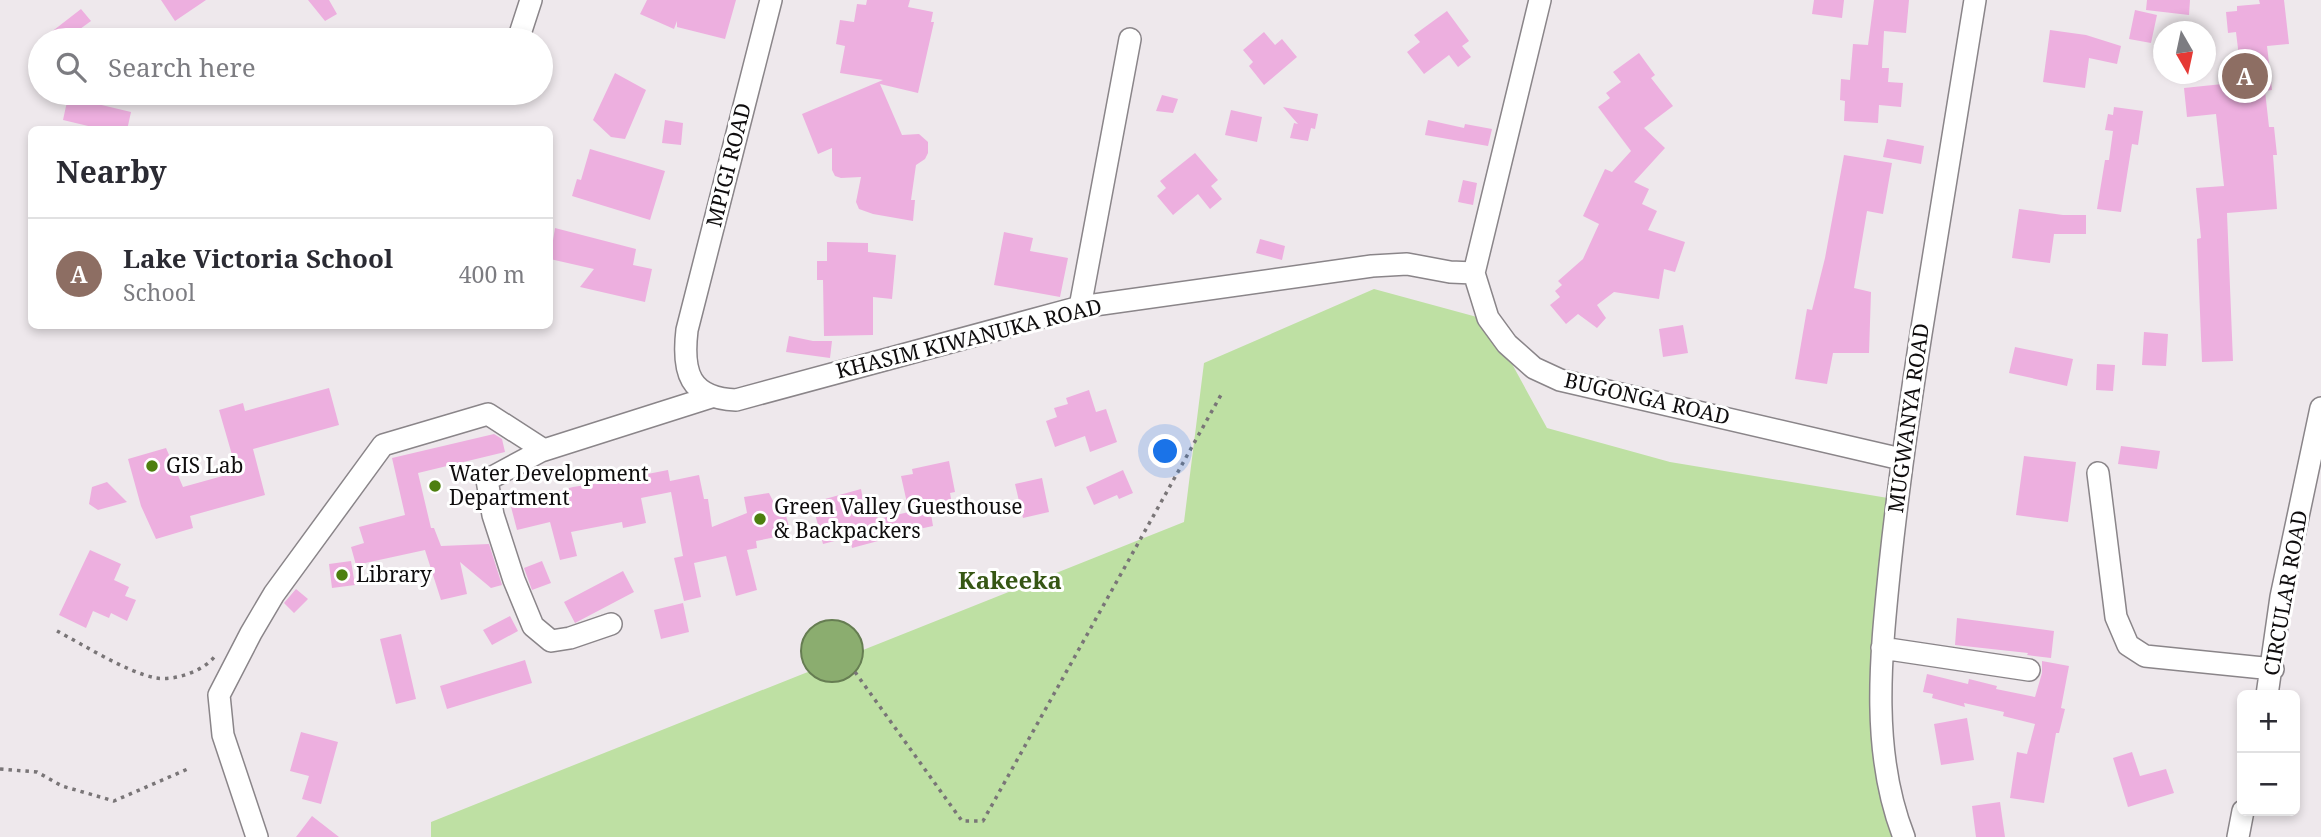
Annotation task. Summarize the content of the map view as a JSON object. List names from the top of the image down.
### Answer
{
  "streets": {
    "street": [
      "MPIGI ROAD",
      "KHASIM KIWANUKA ROAD",
      "BUGONGA ROAD",
      "MUGWANYA ROAD",
      "CIRCULAR ROAD"
    ]
  },
  "crossings": [
    ["MPIGI ROAD", "KHASIM KIWANUKA ROAD"],
    ["KHASIM KIWANUKA ROAD", "BUGONGA ROAD"],
    ["BUGONGA ROAD", "MUGWANYA ROAD"]
  ],
  "districts": ["Kakeeka"],
  "places": [
    "GIS Lab",
    "Water Development Department",
    "Green Valley Guesthouse & Backpackers",
    "Library"
  ],
  "north": "bottom",
  "page": {
    "search": "Search here",
    "pins": "A",
    "heading": "Nearby",
    "list": [
      {
        "mark": "A",
        "name": "Lake Victoria School",
        "note": "School",
        "value": "400 m"
      }
    ],
    "map_buttons": ["+", "−"]
  }
}
